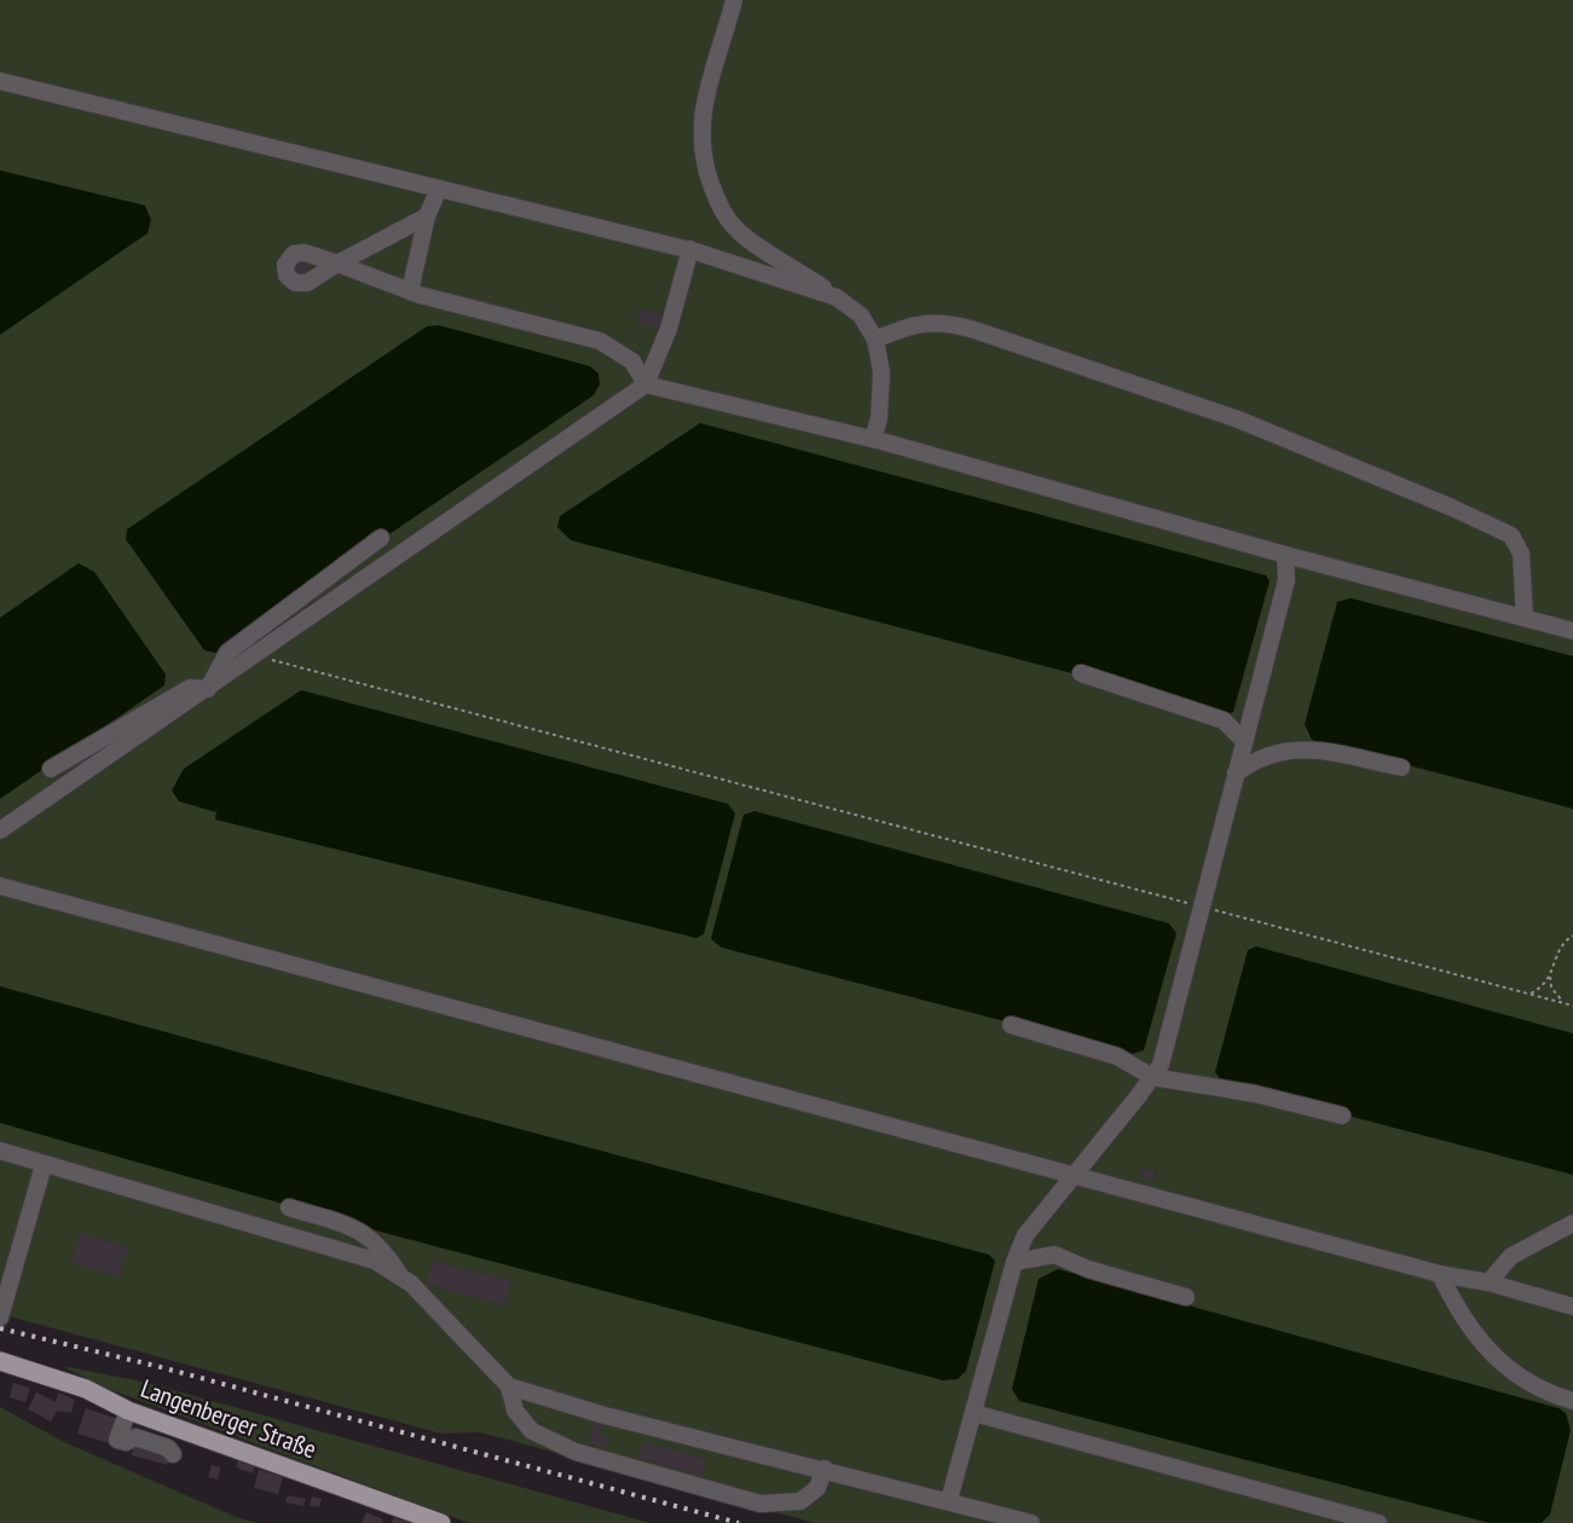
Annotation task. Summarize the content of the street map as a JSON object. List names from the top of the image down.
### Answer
{
  "streets": {
    "main road": ["Langenberger Straße"]
  }
}
